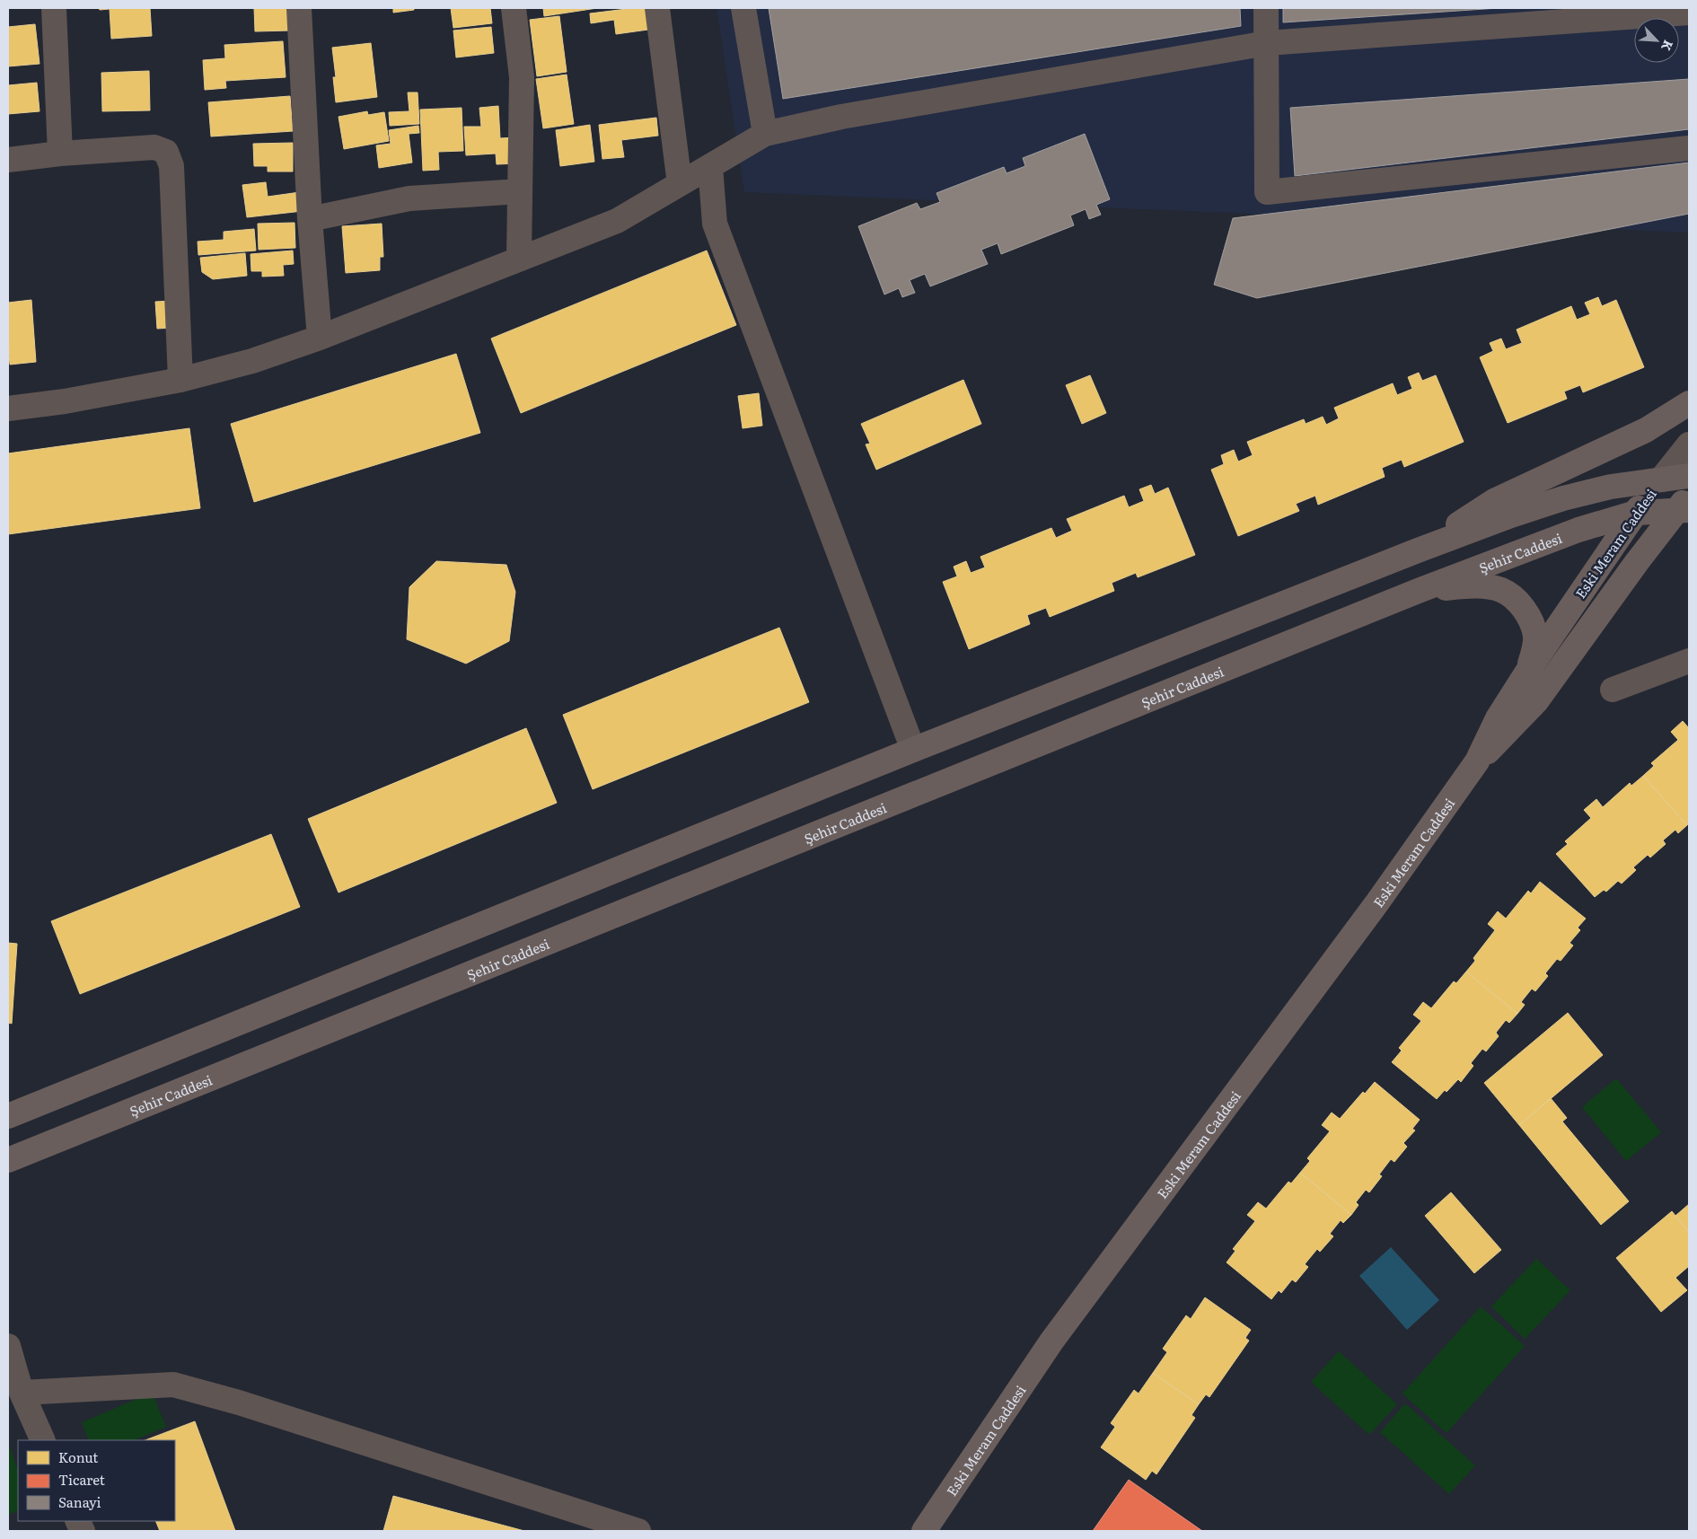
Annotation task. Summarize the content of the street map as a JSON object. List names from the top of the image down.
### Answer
{
  "streets": {
    "main road": ["Eski Meram Caddesi", "Şehir Caddesi"]
  },
  "crossings": [
    ["Eski Meram Caddesi", "Şehir Caddesi"]
  ],
  "legend": ["Konut", "Ticaret", "Sanayi"],
  "north": "bottom right"
}
